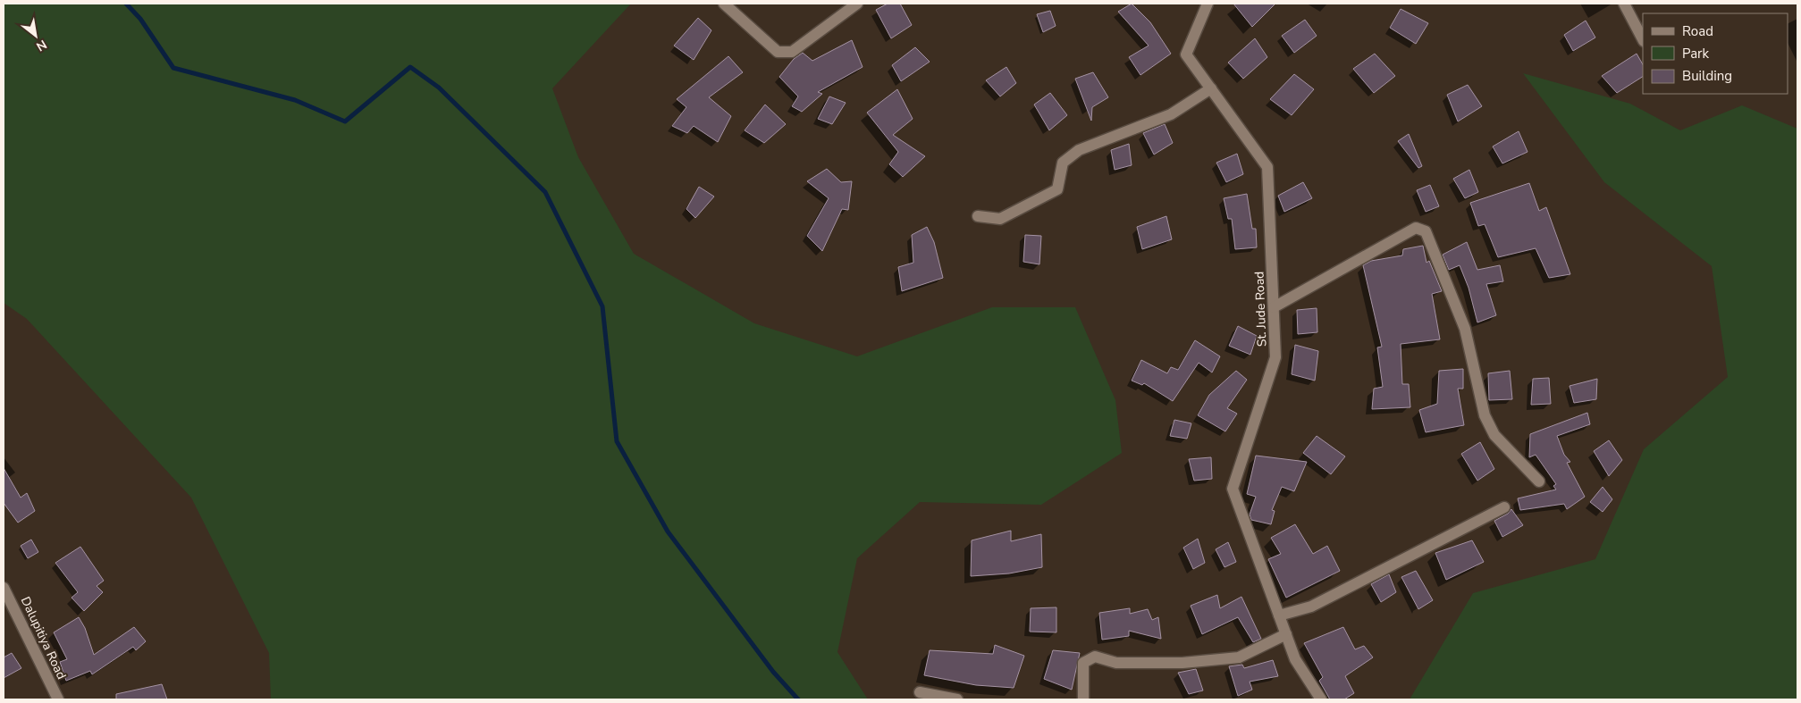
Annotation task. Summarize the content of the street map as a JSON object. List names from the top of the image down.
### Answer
{
  "streets": {
    "street": ["St. Jude Road", "Dalupitiya Road"]
  },
  "legend": ["Road", "Park", "Building"],
  "north": "bottom right"
}
